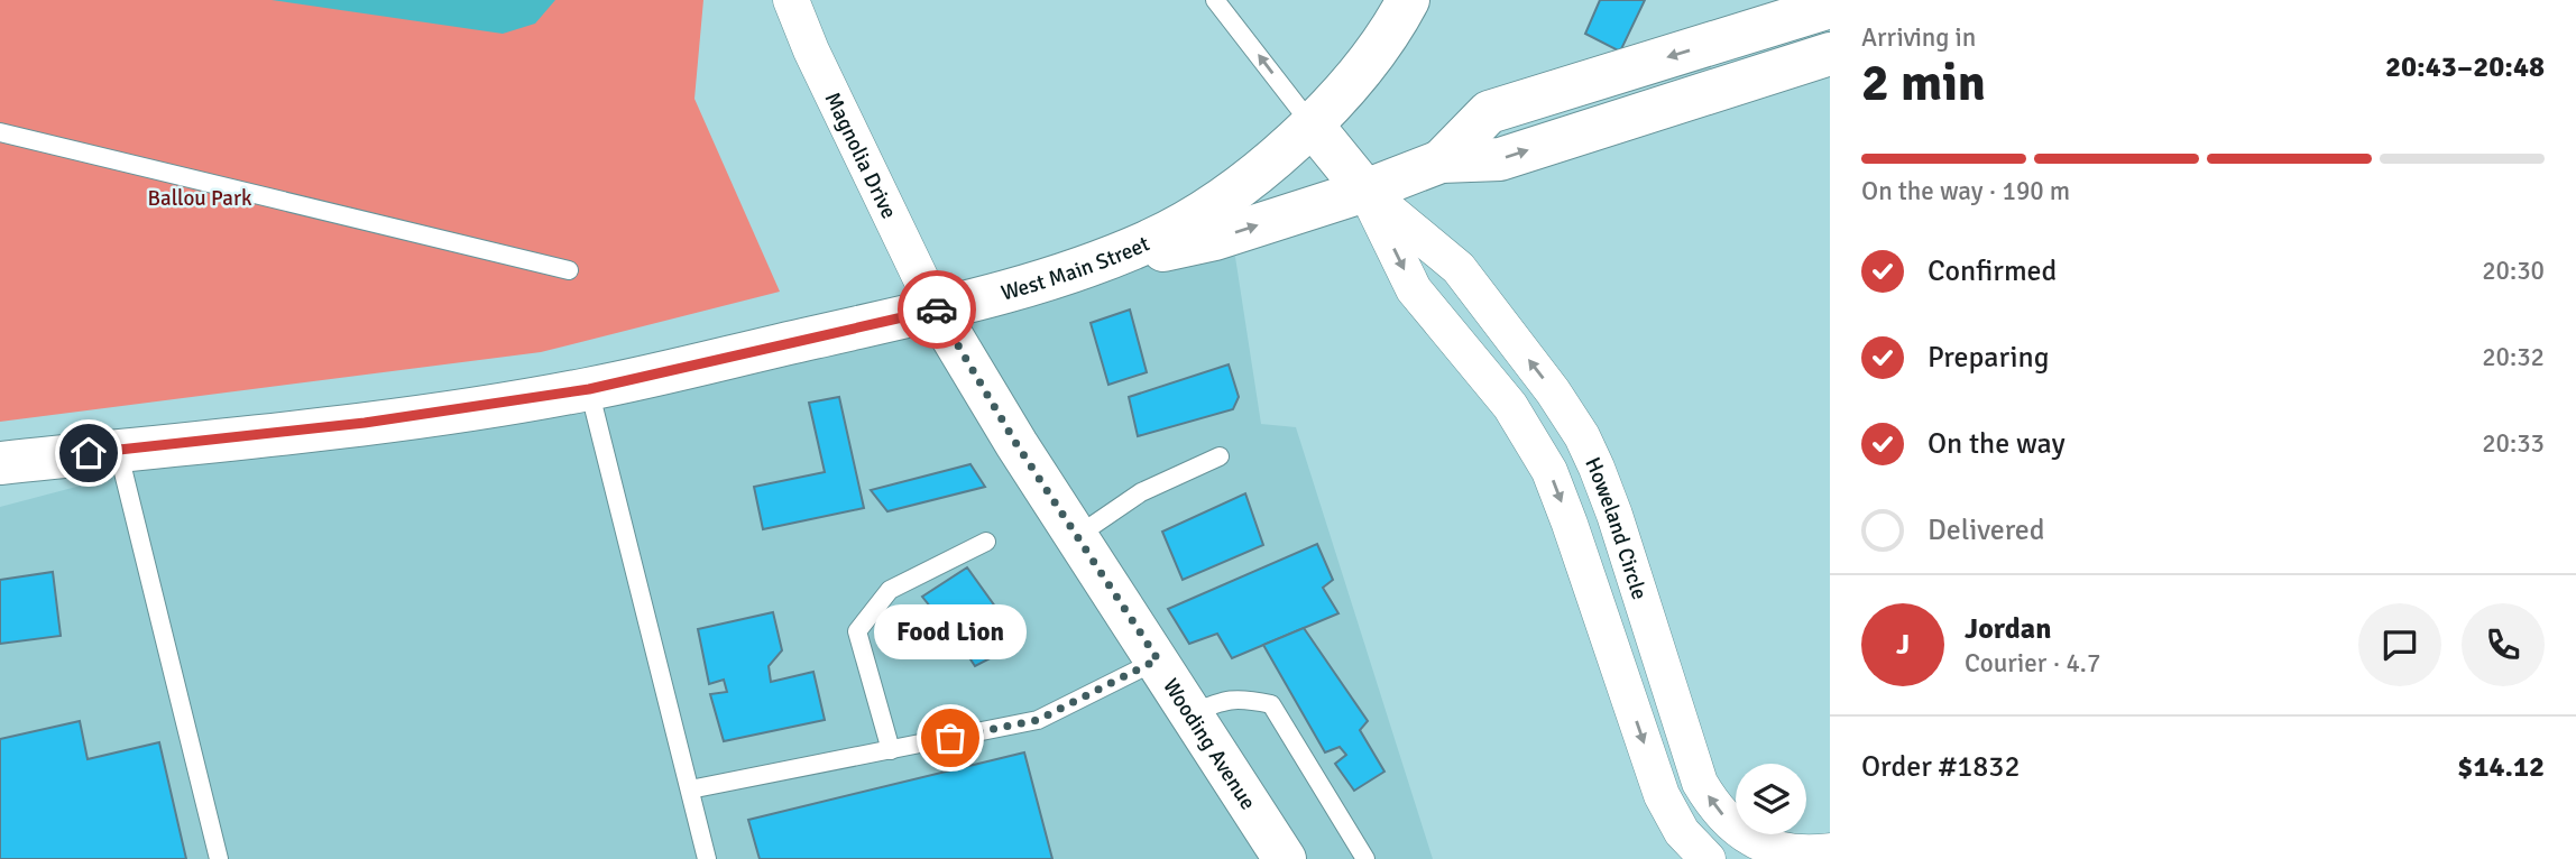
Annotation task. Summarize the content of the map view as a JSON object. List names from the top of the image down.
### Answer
{
  "streets": {
    "main road": ["West Main Street", "Howeland Circle", "Wooding Avenue"],
    "street": ["Magnolia Drive"]
  },
  "crossings": [
    ["Magnolia Drive", "West Main Street"],
    ["Magnolia Drive", "Wooding Avenue"],
    ["West Main Street", "Howeland Circle"],
    ["West Main Street", "Wooding Avenue"]
  ],
  "parks": ["Ballou Park"],
  "places": ["Food Lion"],
  "page": {
    "heading": ["2 min", "Arriving in", "20:43–20:48"],
    "panel": [
      "Jordan",
      "Courier · 4.7",
      "Order #1832",
      "$14.12"
    ],
    "bar": "On the way · 190 m",
    "list": [
      ["Confirmed", "20:30"],
      ["Preparing", "20:32"],
      ["On the way", "20:33"],
      "Delivered"
    ],
    "round": "J",
    "bubble": "Food Lion"
  }
}
